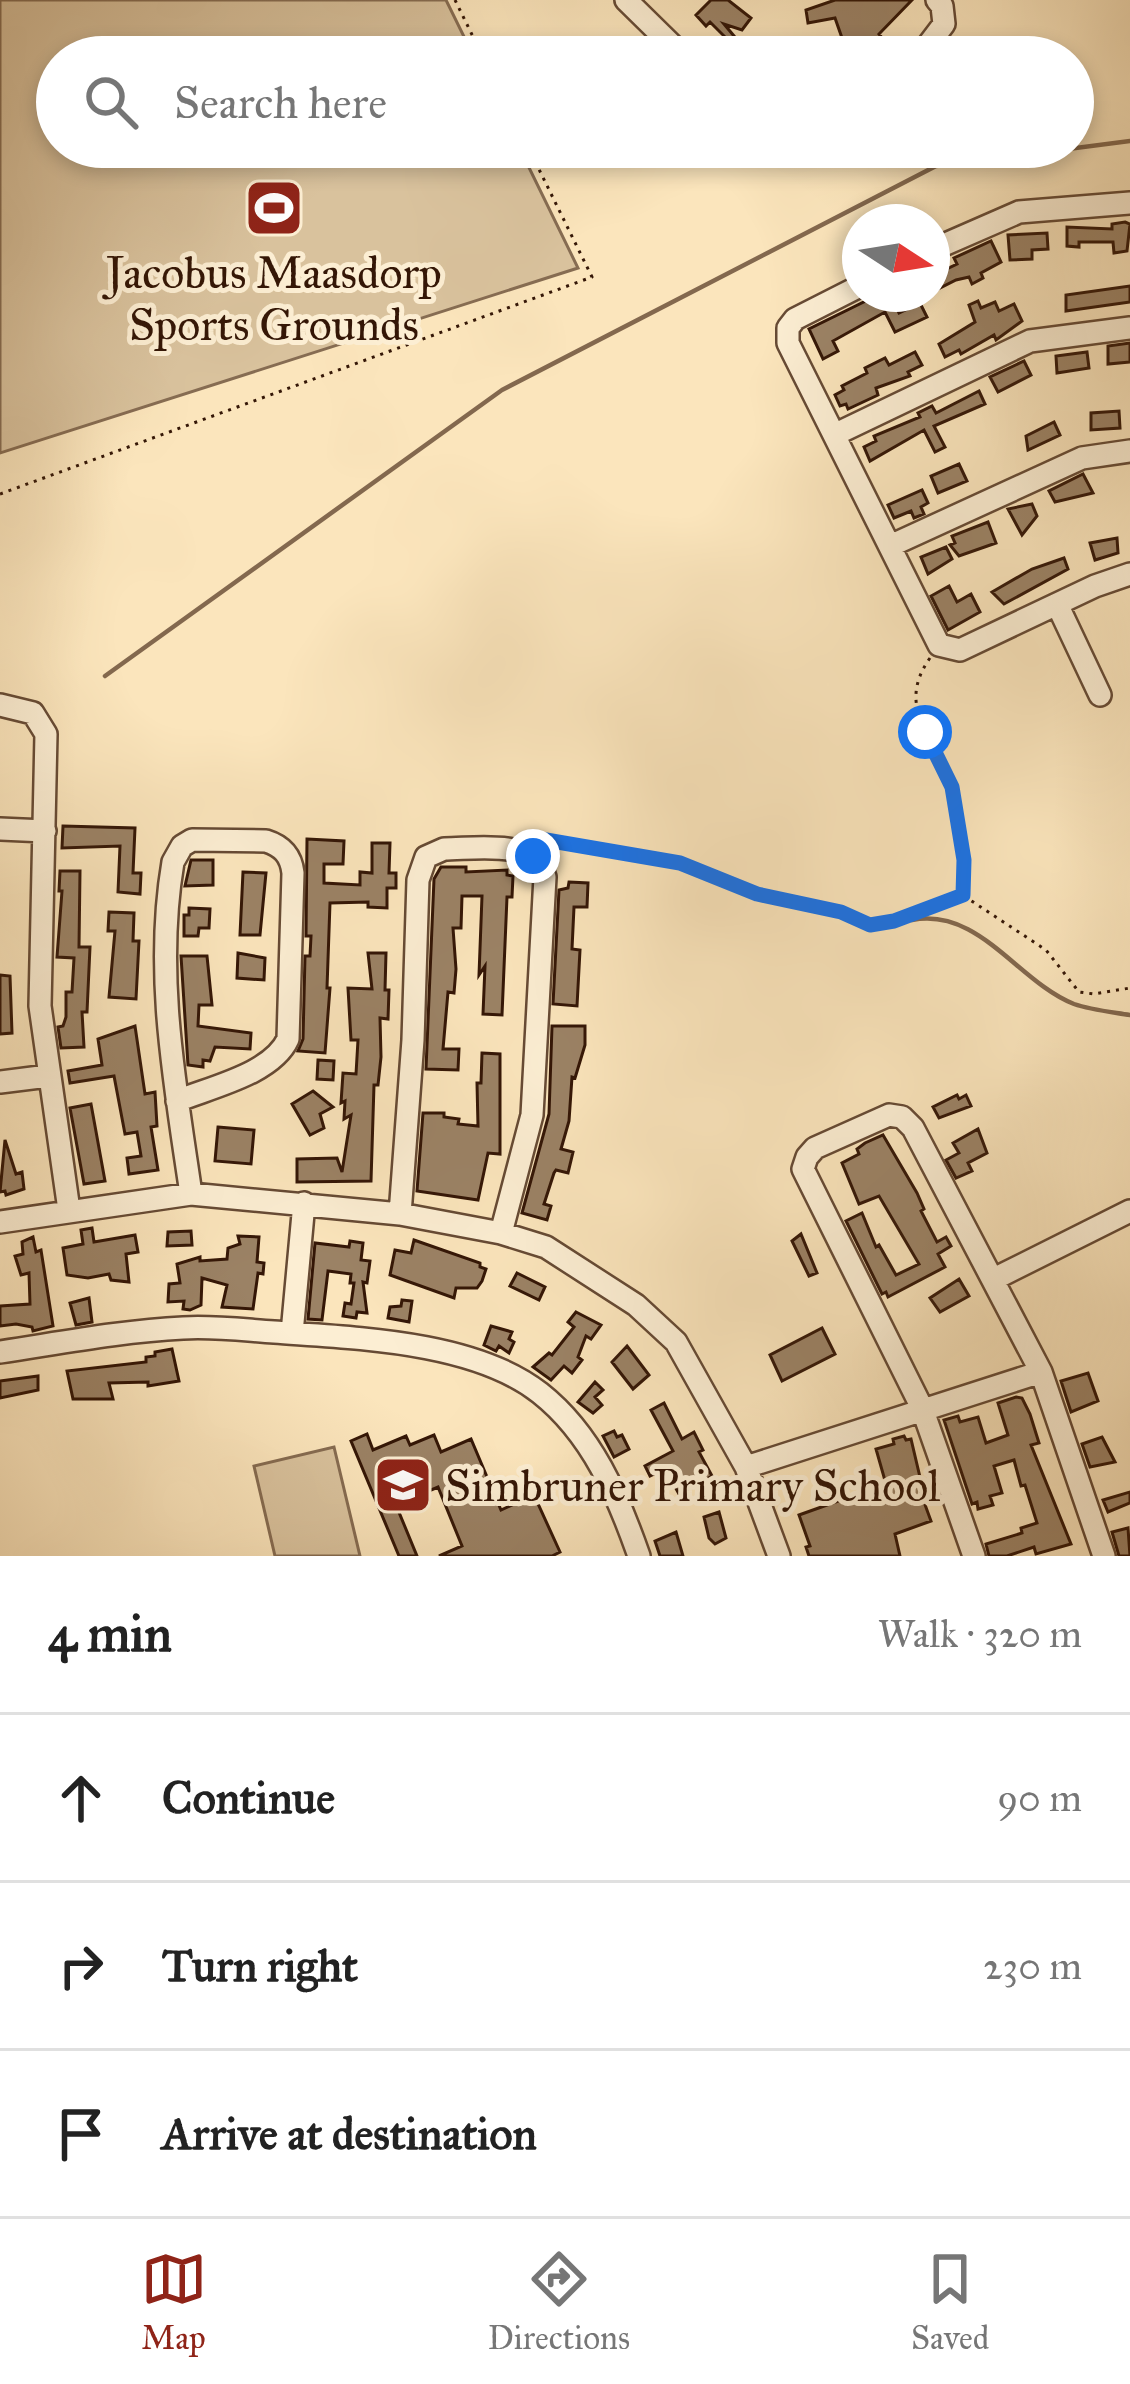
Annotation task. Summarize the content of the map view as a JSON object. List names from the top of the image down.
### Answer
{
  "places": {
    "sports": ["Jacobus Maasdorp Sports Grounds"],
    "school or university": ["Simbruner Primary School"]
  },
  "north": "right",
  "page": {
    "search": "Search here",
    "heading": ["4 min", "Walk · 320 m"],
    "list": [
      ["Continue", "90 m"],
      ["Turn right", "230 m"],
      "Arrive at destination"
    ],
    "nav": ["Map", "Directions", "Saved"]
  }
}
